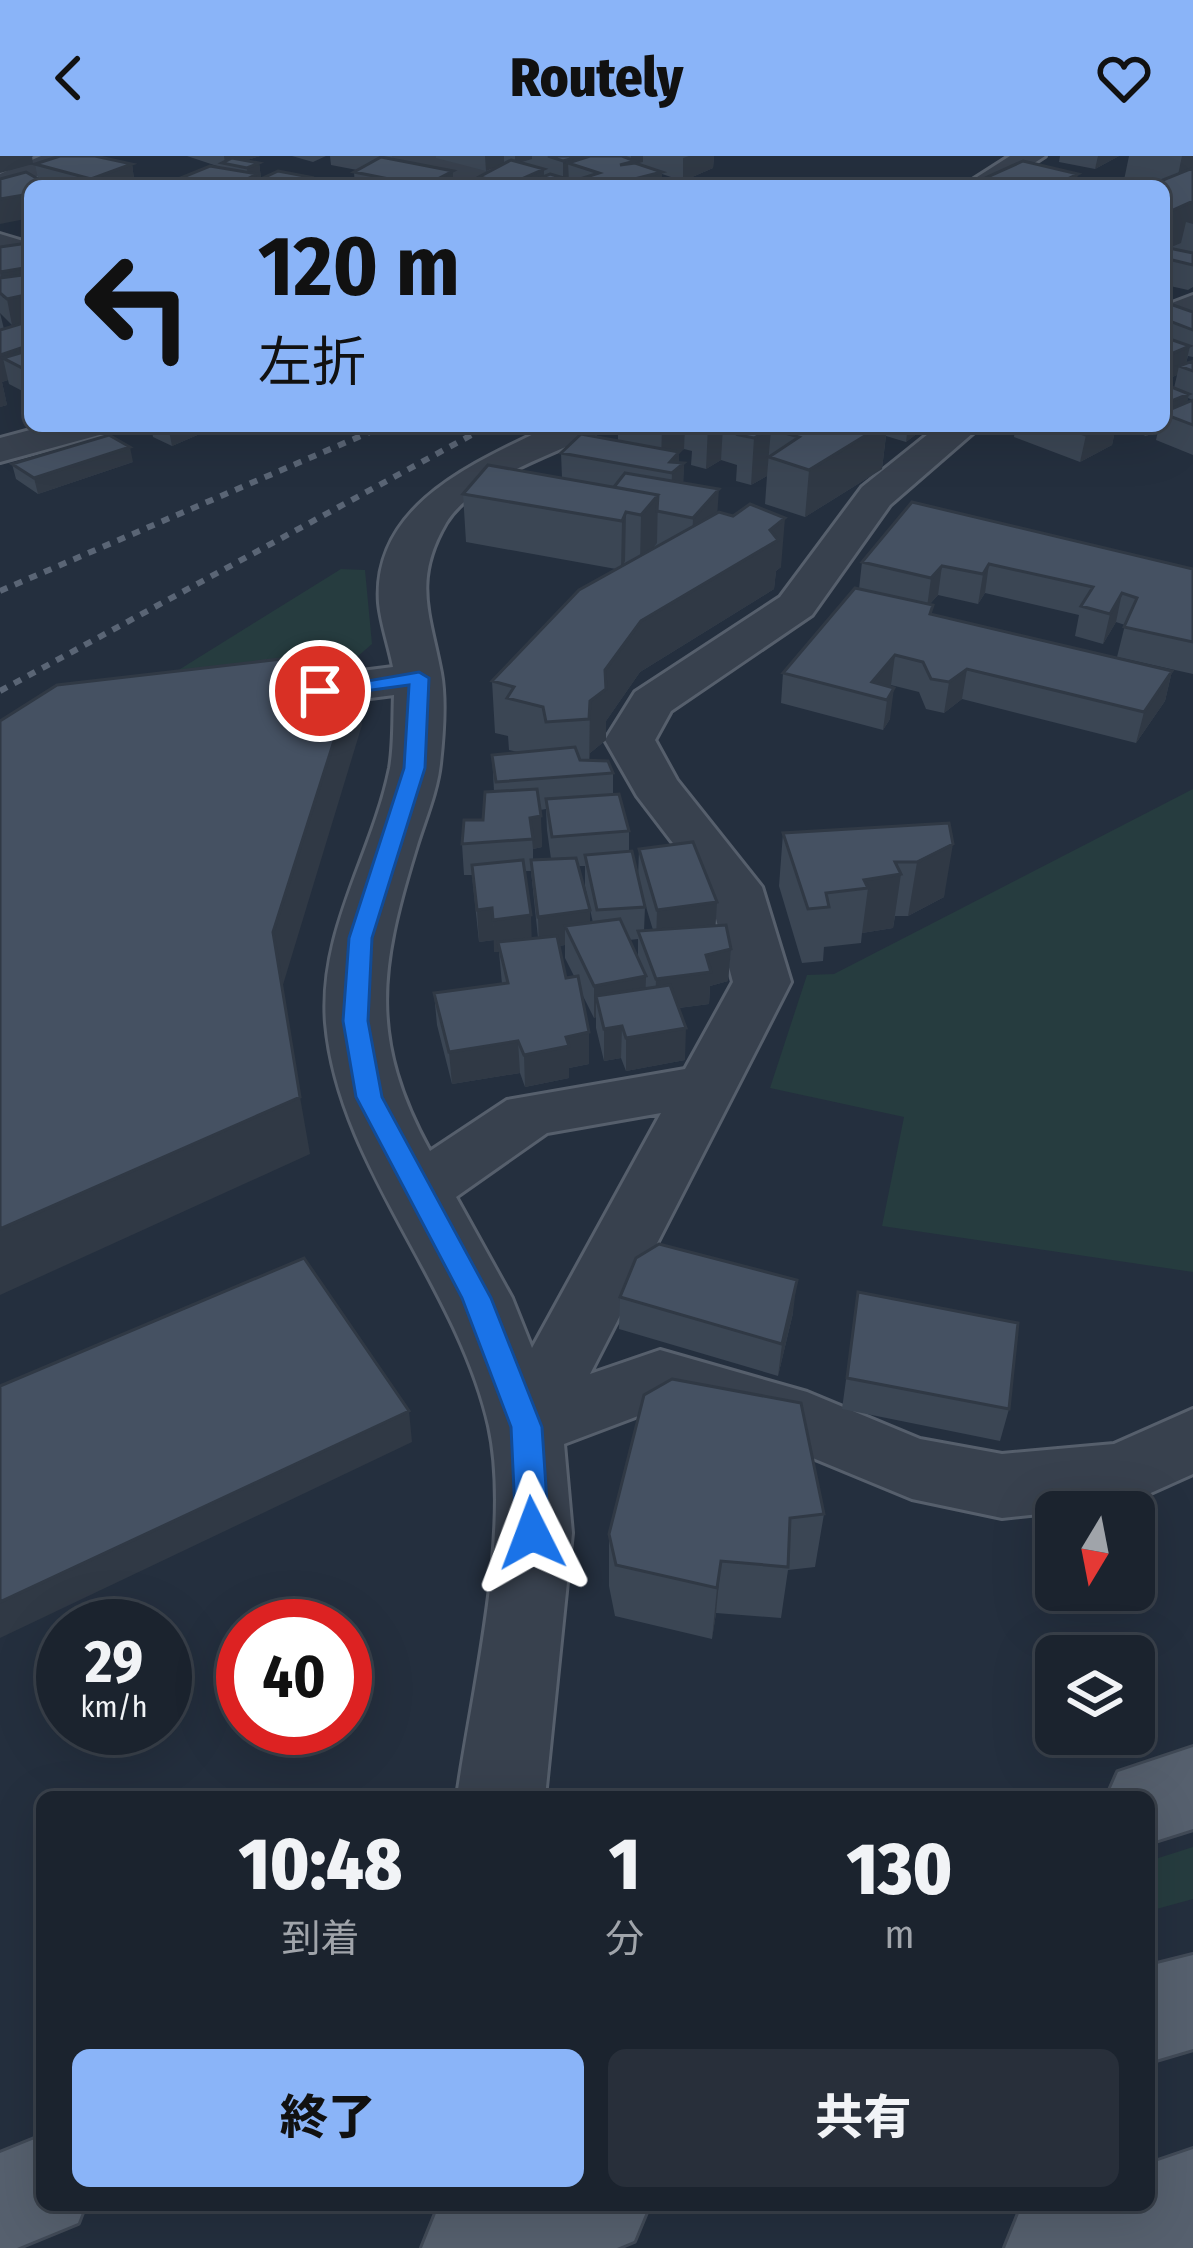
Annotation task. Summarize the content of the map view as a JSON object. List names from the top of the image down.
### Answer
{
  "north": "bottom",
  "page": {
    "header": "Routely",
    "turn": ["120 m", "左折"],
    "speed": "29 km/h",
    "limit": "40",
    "eta": [
      "10:48",
      "到着",
      "1",
      "分",
      "130",
      "m"
    ],
    "buttons": ["終了", "共有"]
  }
}
